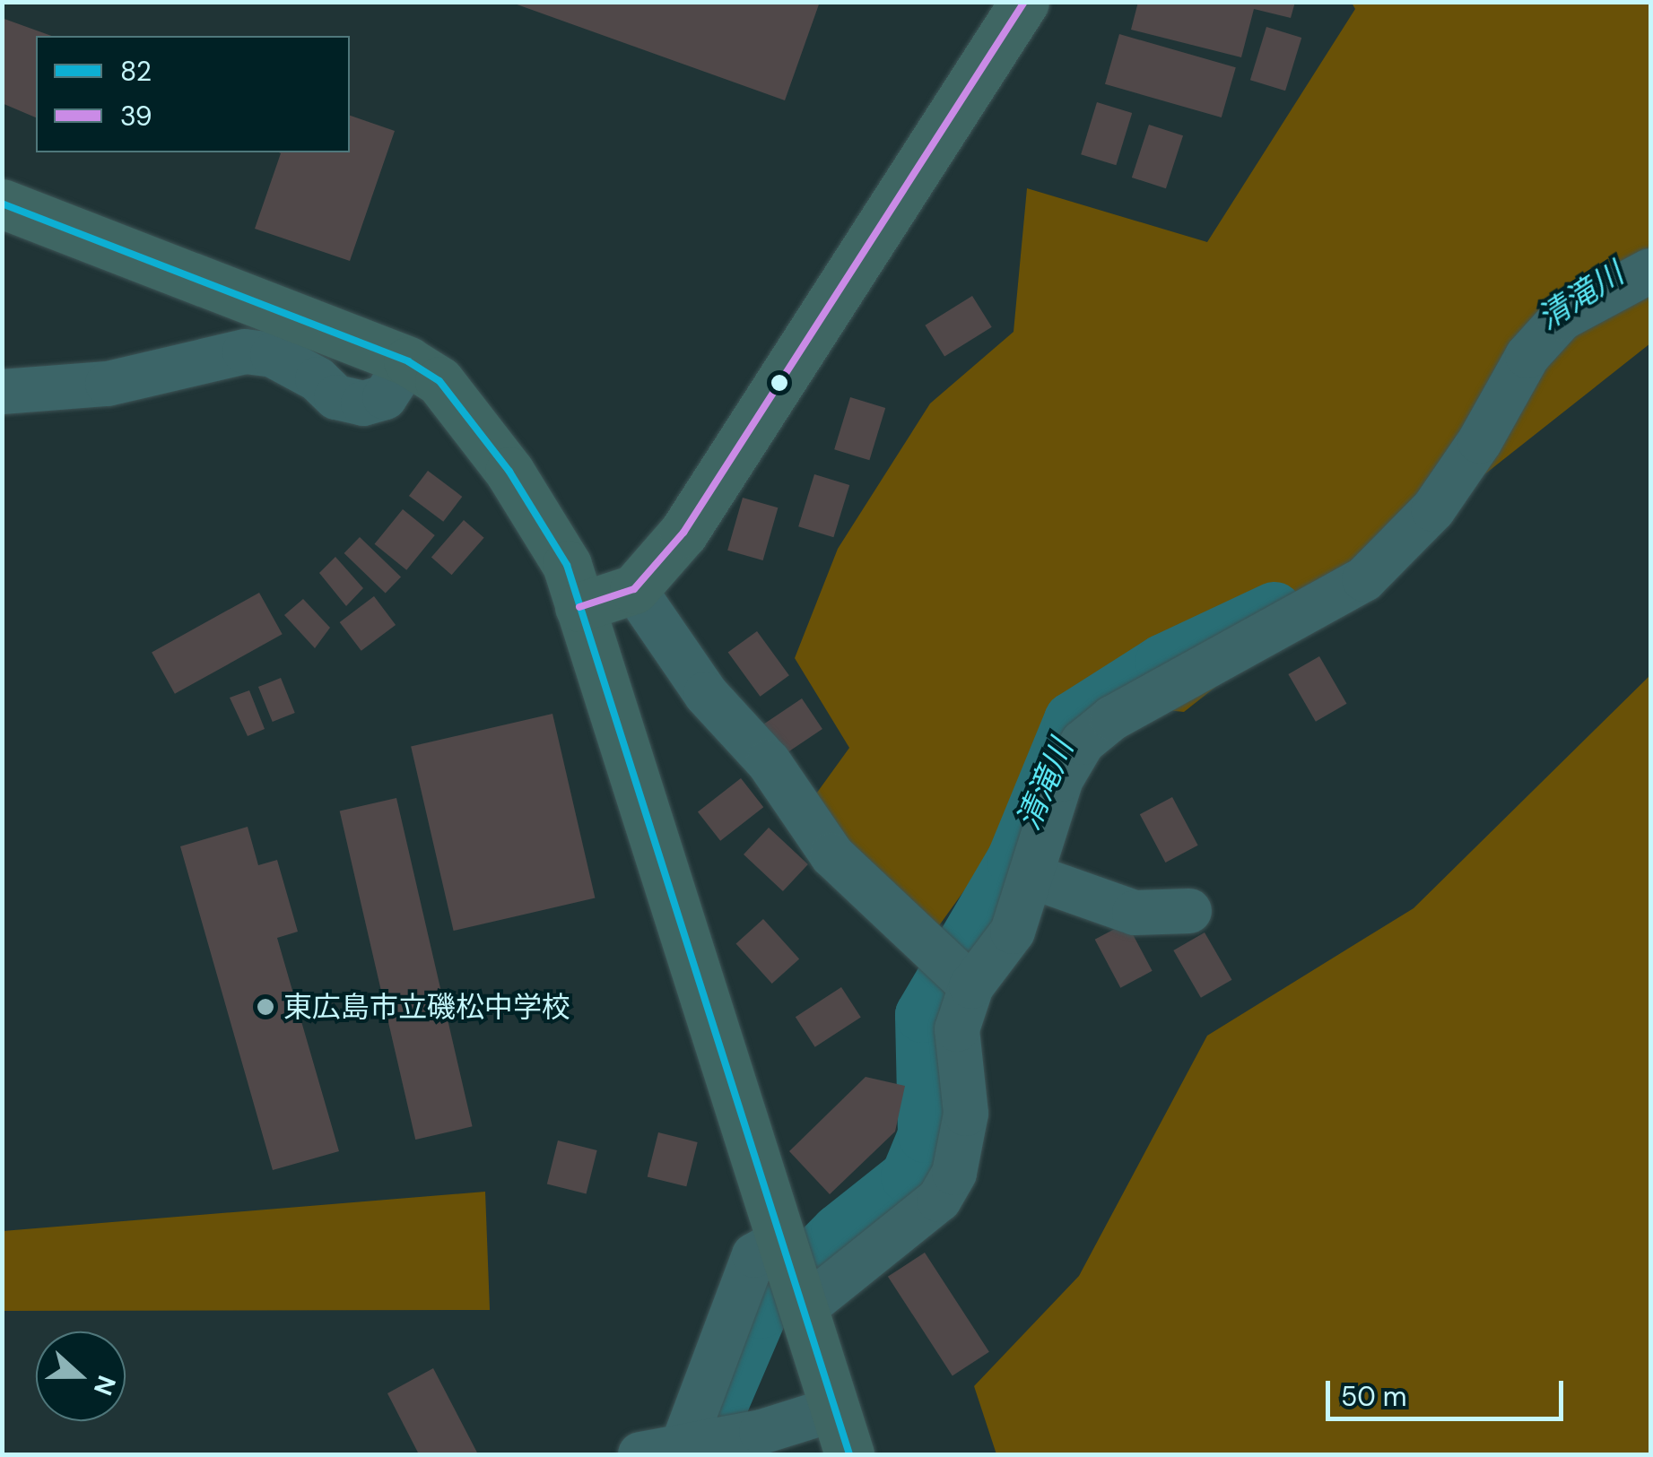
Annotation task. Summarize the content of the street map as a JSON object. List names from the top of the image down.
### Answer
{
  "water": ["清滝川"],
  "places": ["東広島市立磯松中学校"],
  "lines": ["transit line 39", "transit line 82"],
  "legend": ["82", "39"],
  "scale_bar": "50 m",
  "north": "right"
}
